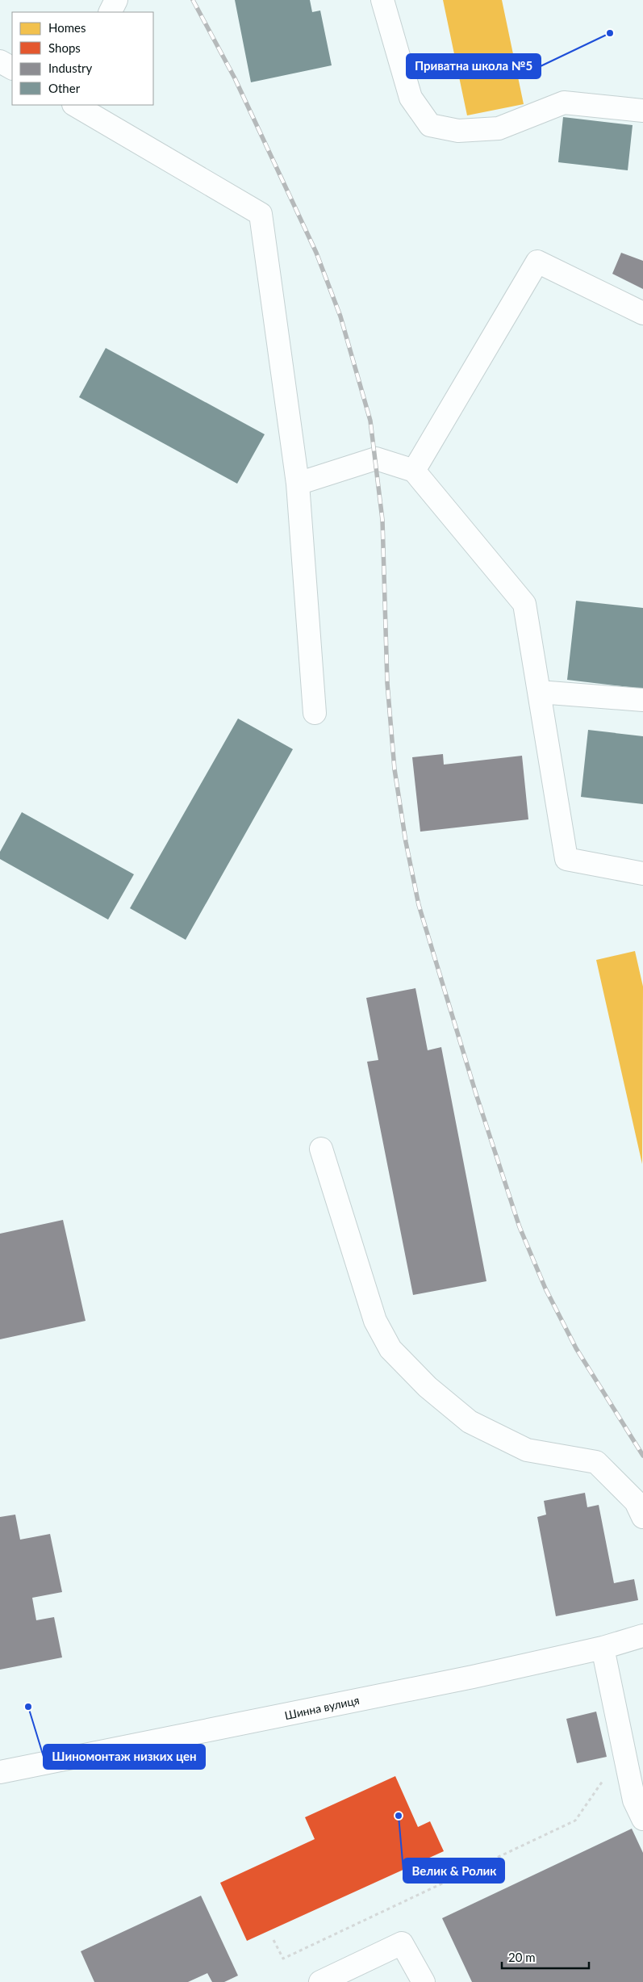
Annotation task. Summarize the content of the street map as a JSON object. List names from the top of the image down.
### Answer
{
  "streets": {
    "street": ["Шинна вулиця"]
  },
  "places": ["Приватна школа №5", "Шиномонтаж низких цен", "Велик & Ролик"],
  "legend": [
    "Homes",
    "Shops",
    "Industry",
    "Other"
  ],
  "scale_bar": "20 m"
}
